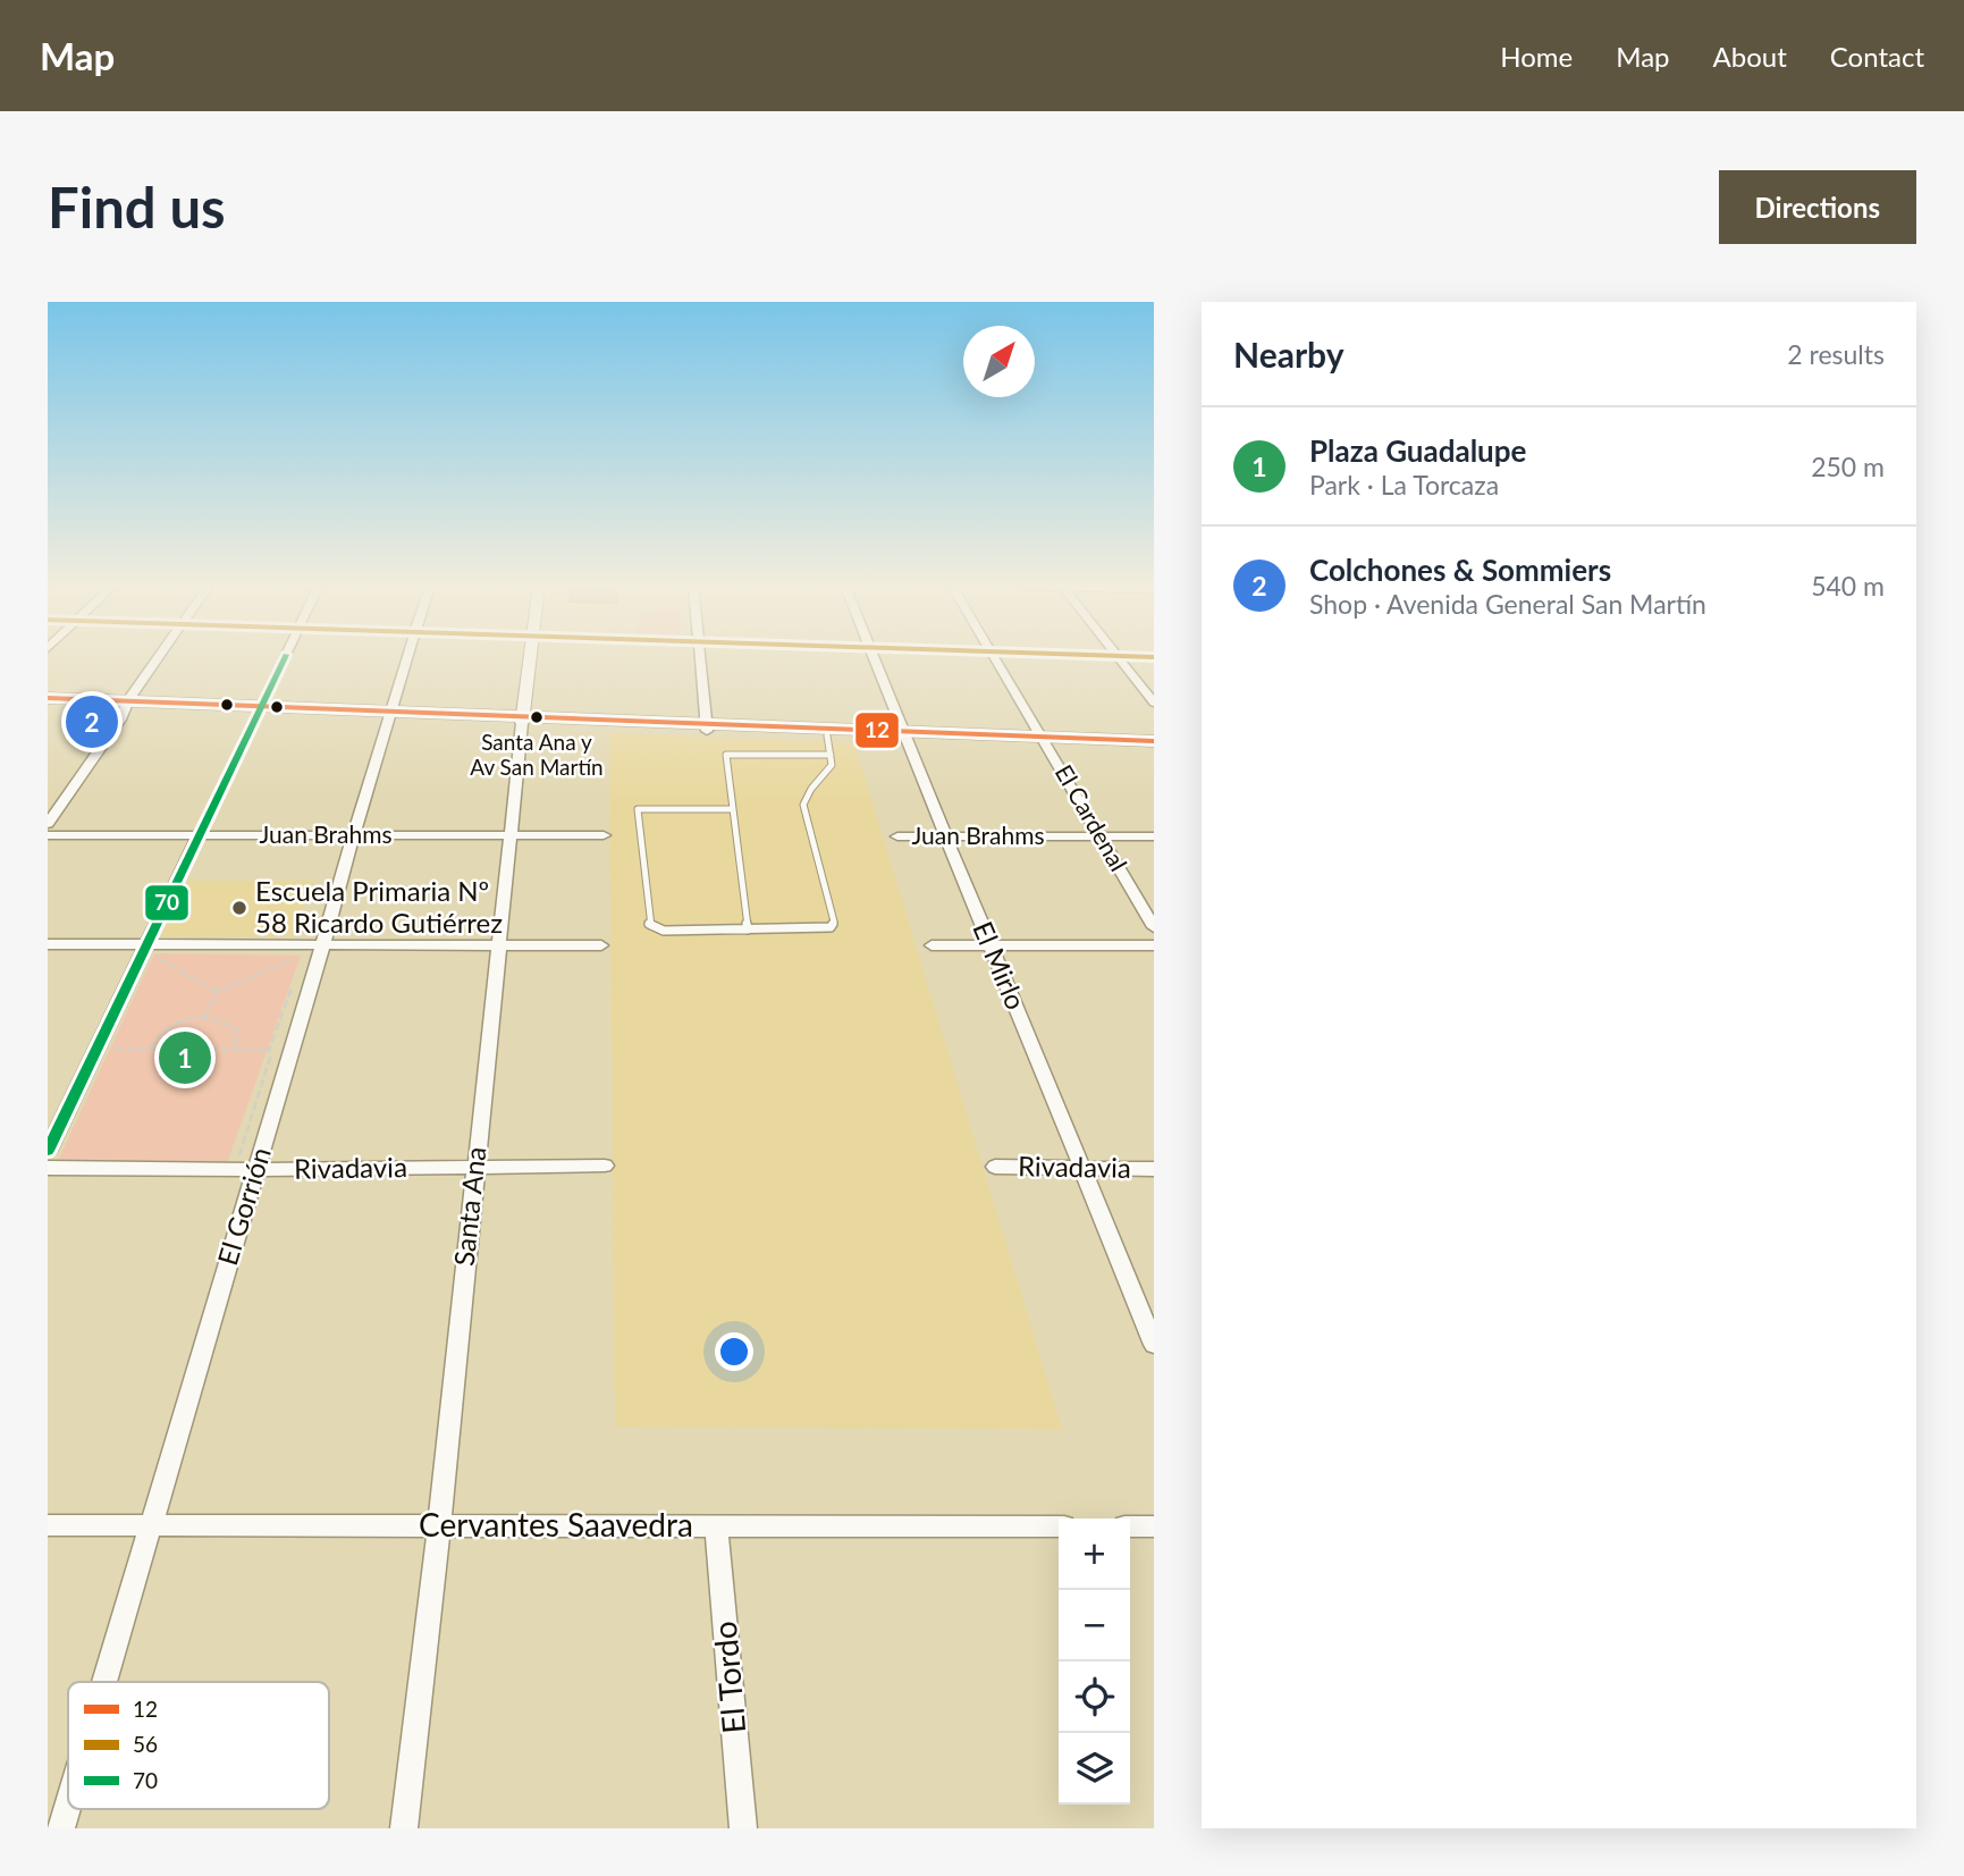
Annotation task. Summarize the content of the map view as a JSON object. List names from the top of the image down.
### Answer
{
  "streets": {
    "street": [
      "El Cardenal",
      "Juan Brahms",
      "El Mirlo",
      "Rivadavia",
      "El Gorrión",
      "Santa Ana",
      "Cervantes Saavedra",
      "El Tordo"
    ]
  },
  "crossings": [
    ["El Cardenal", "Juan Brahms"],
    ["Juan Brahms", "El Mirlo"],
    ["Juan Brahms", "El Gorrión"],
    ["Juan Brahms", "Santa Ana"],
    ["El Mirlo", "Rivadavia"],
    ["Rivadavia", "El Gorrión"],
    ["Rivadavia", "Santa Ana"],
    ["El Gorrión", "Cervantes Saavedra"],
    ["Santa Ana", "Cervantes Saavedra"],
    ["Cervantes Saavedra", "El Tordo"]
  ],
  "places": ["Santa Ana y Av San Martín", "Escuela Primaria Nº 58 Ricardo Gutiérrez"],
  "lines": ["transit line 56", "transit line 70", "transit line 12"],
  "legend": ["12", "56", "70"],
  "north": "top right",
  "page": {
    "header": "Map",
    "nav": [
      "Home",
      "Map",
      "About",
      "Contact"
    ],
    "buttons": "Directions",
    "title": "Find us",
    "heading": ["Nearby", "2 results"],
    "list": [
      {
        "mark": "1",
        "name": "Plaza Guadalupe",
        "note": "Park · La Torcaza",
        "value": "250 m"
      },
      {
        "mark": "2",
        "name": "Colchones & Sommiers",
        "note": "Shop · Avenida General San Martín",
        "value": "540 m"
      }
    ],
    "pins": ["2", "1"],
    "map_buttons": ["+", "−"]
  }
}
